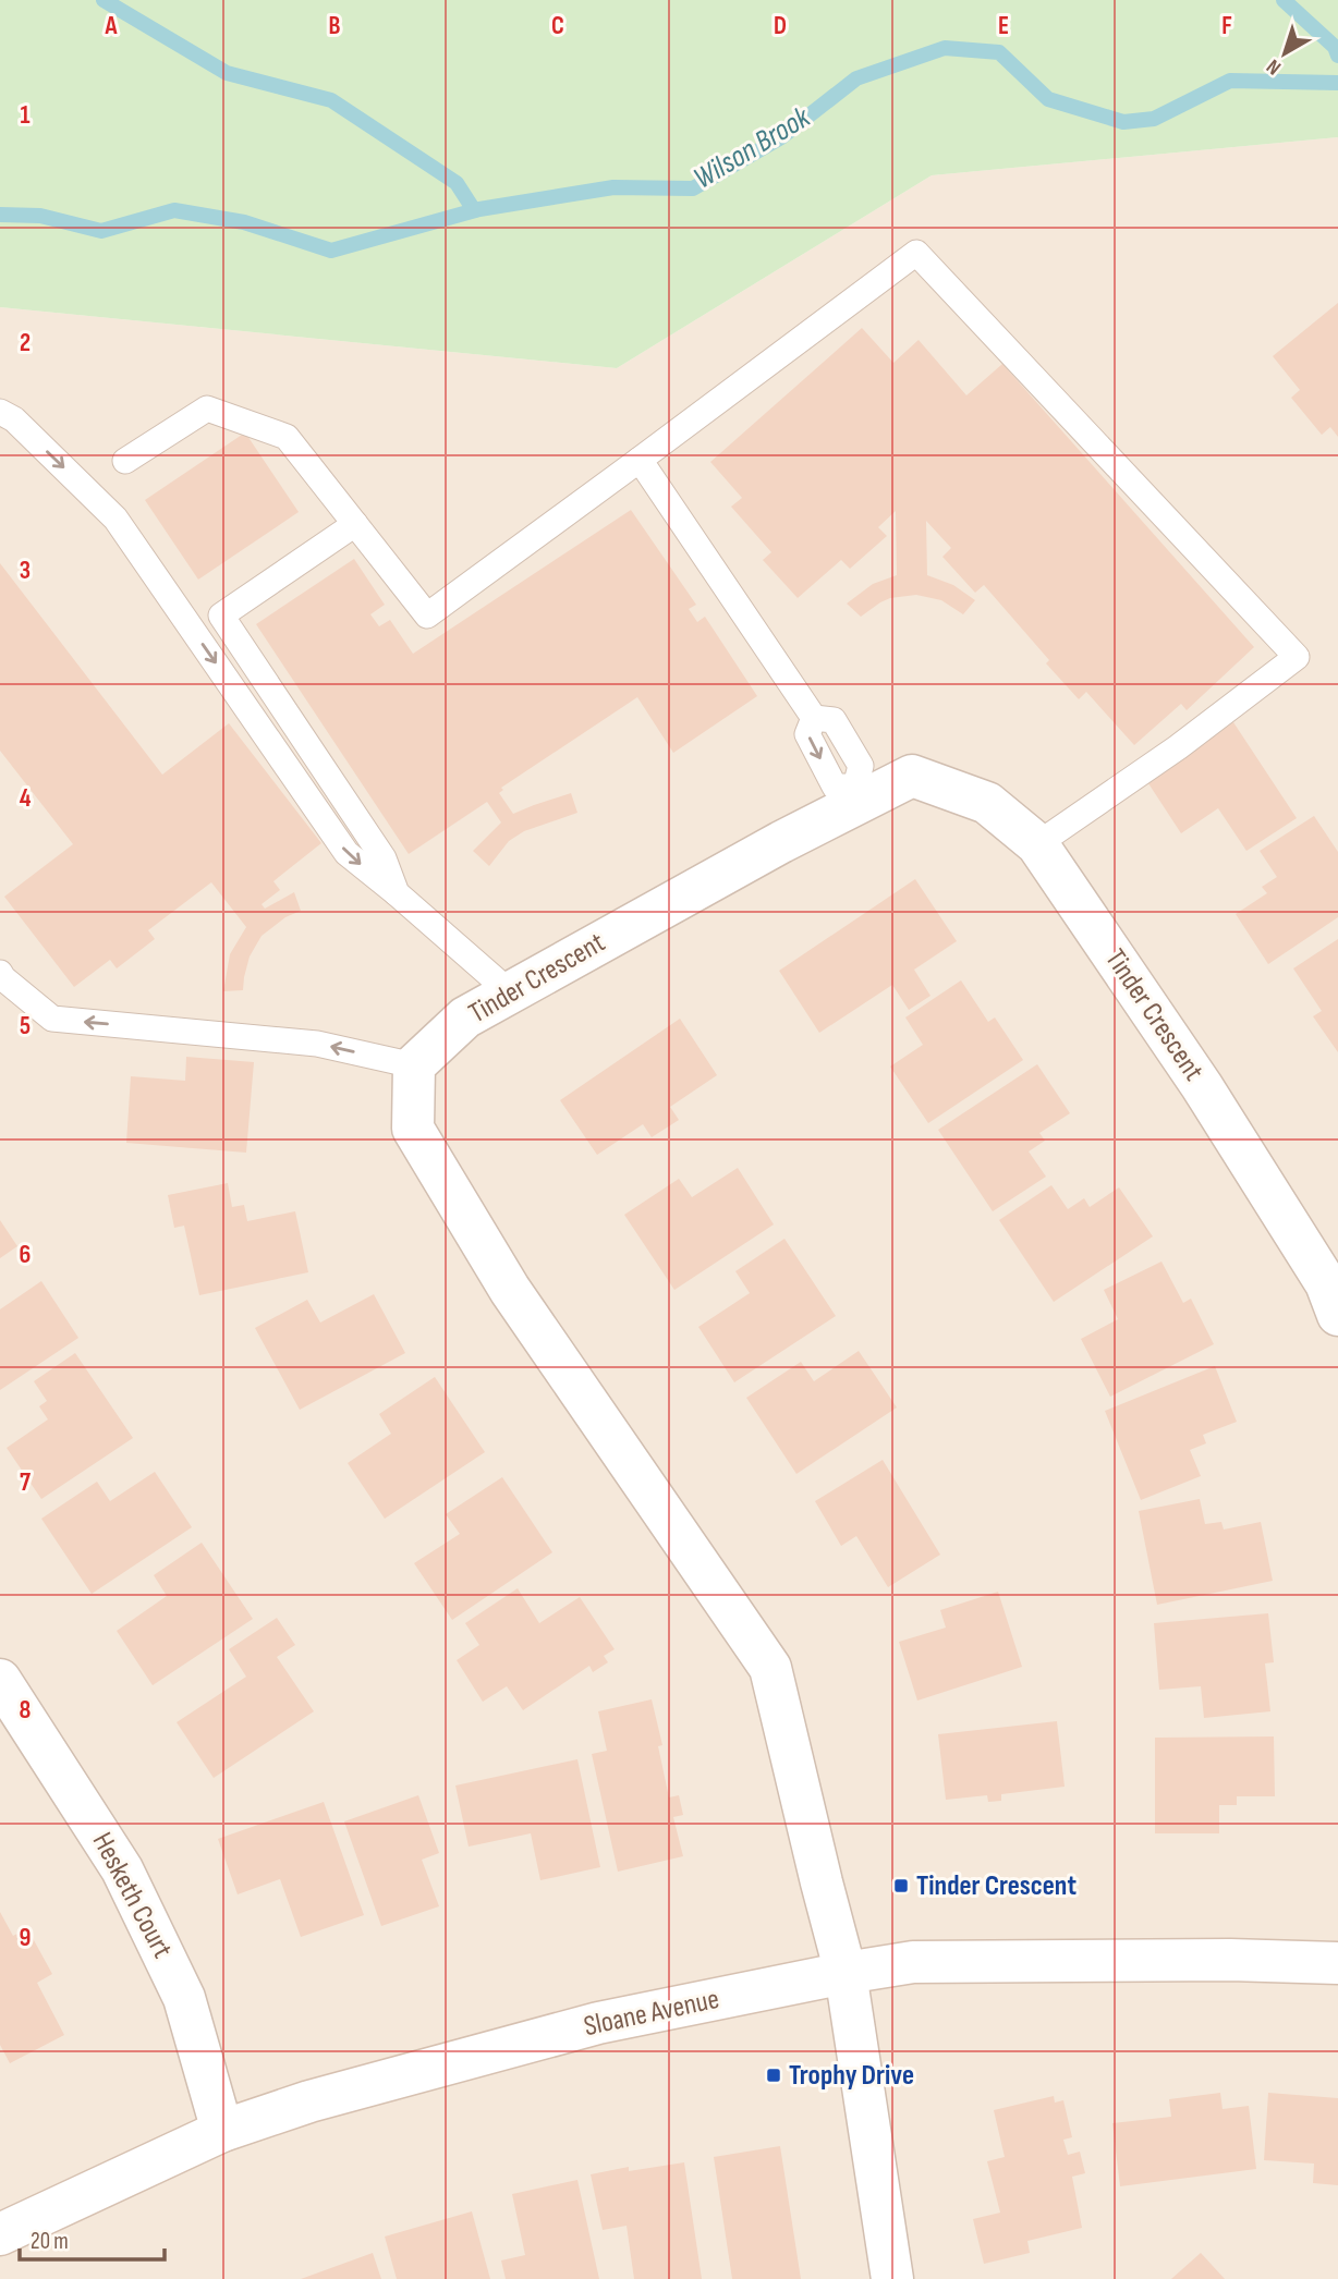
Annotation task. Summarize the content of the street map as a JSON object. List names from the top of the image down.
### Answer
{
  "streets": {
    "street": ["Tinder Crescent", "Hesketh Court", "Sloane Avenue"]
  },
  "crossings": [
    ["Hesketh Court", "Sloane Avenue"]
  ],
  "water": ["Wilson Brook"],
  "places": {
    "transit": ["Tinder Crescent", "Trophy Drive"]
  },
  "scale_bar": "20 m",
  "north": "bottom left",
  "grid": {
    "columns": [
      "A",
      "B",
      "C",
      "D",
      "E",
      "F"
    ],
    "rows": [
      "1",
      "2",
      "3",
      "4",
      "5",
      "6",
      "7",
      "8",
      "9"
    ]
  }
}
